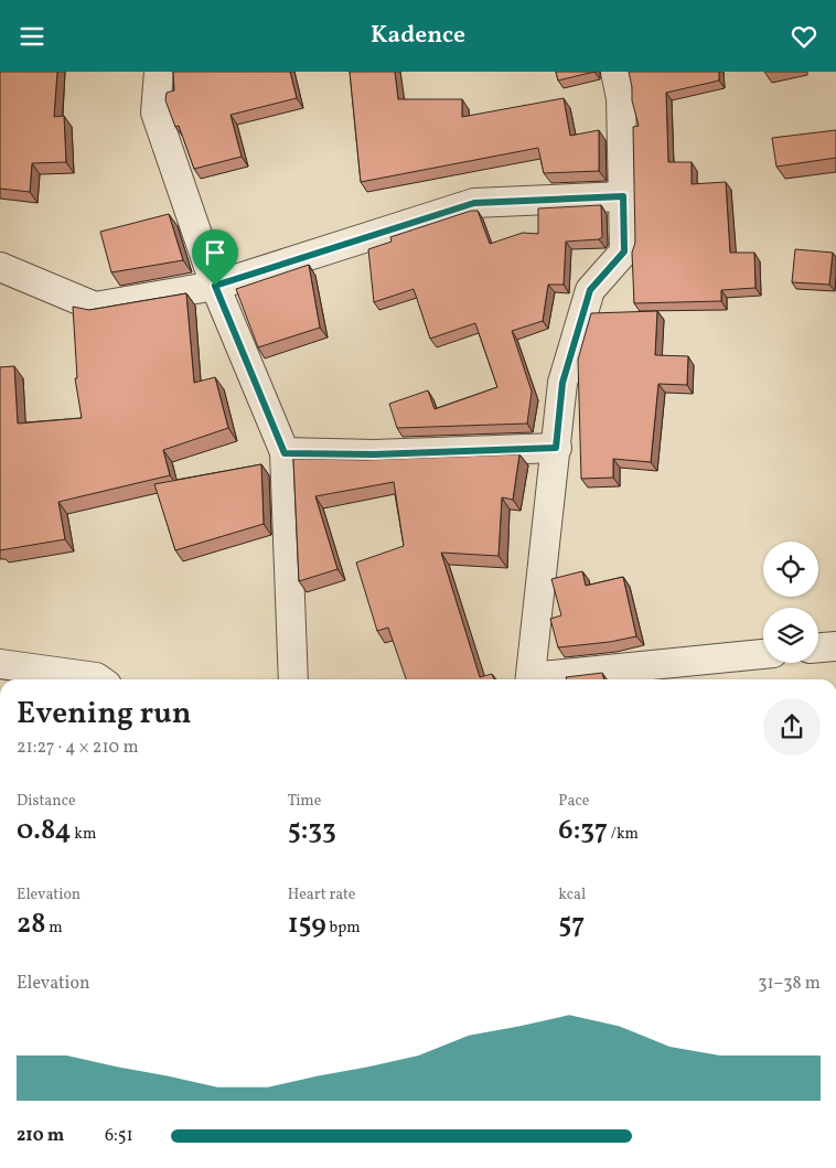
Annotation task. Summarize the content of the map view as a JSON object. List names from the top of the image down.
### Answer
{
  "page": {
    "header": "Kadence",
    "heading": ["Evening run", "21:27 · 4 × 210 m"],
    "stats": [
      ["Distance", "0.84 km"],
      ["Time", "5:33"],
      ["Pace", "6:37 /km"],
      ["Elevation", "28 m"],
      ["Heart rate", "159 bpm"],
      ["kcal", "57"]
    ],
    "chart": ["Elevation", "31–38 m"],
    "list": [
      {
        "name": "210 m",
        "note": "6:51"
      }
    ]
  }
}
